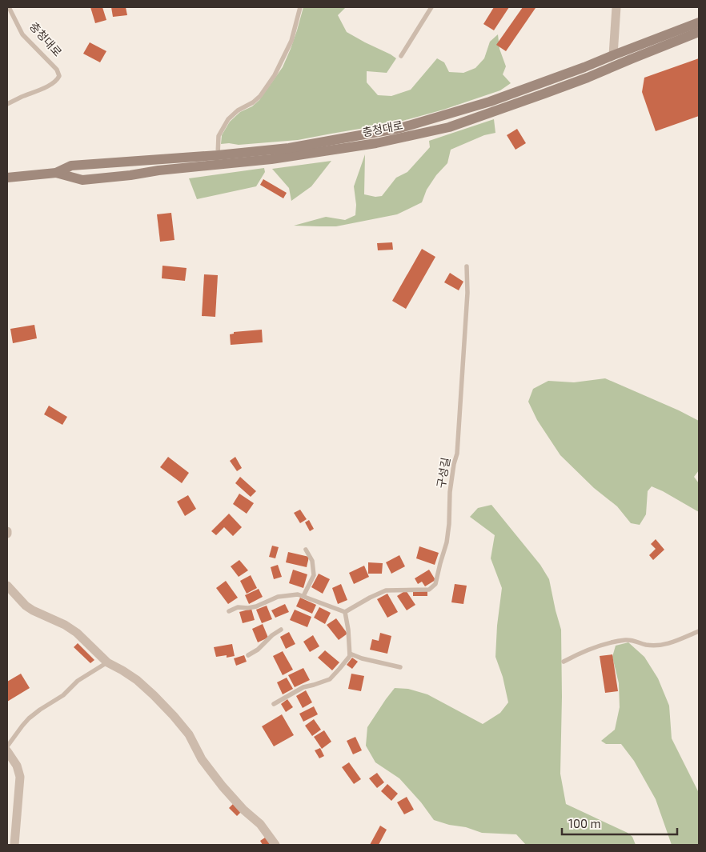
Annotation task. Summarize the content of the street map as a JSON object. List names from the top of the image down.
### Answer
{
  "streets": {
    "main road": ["충청대로"],
    "lane": ["구성길"]
  },
  "scale_bar": "100 m"
}
